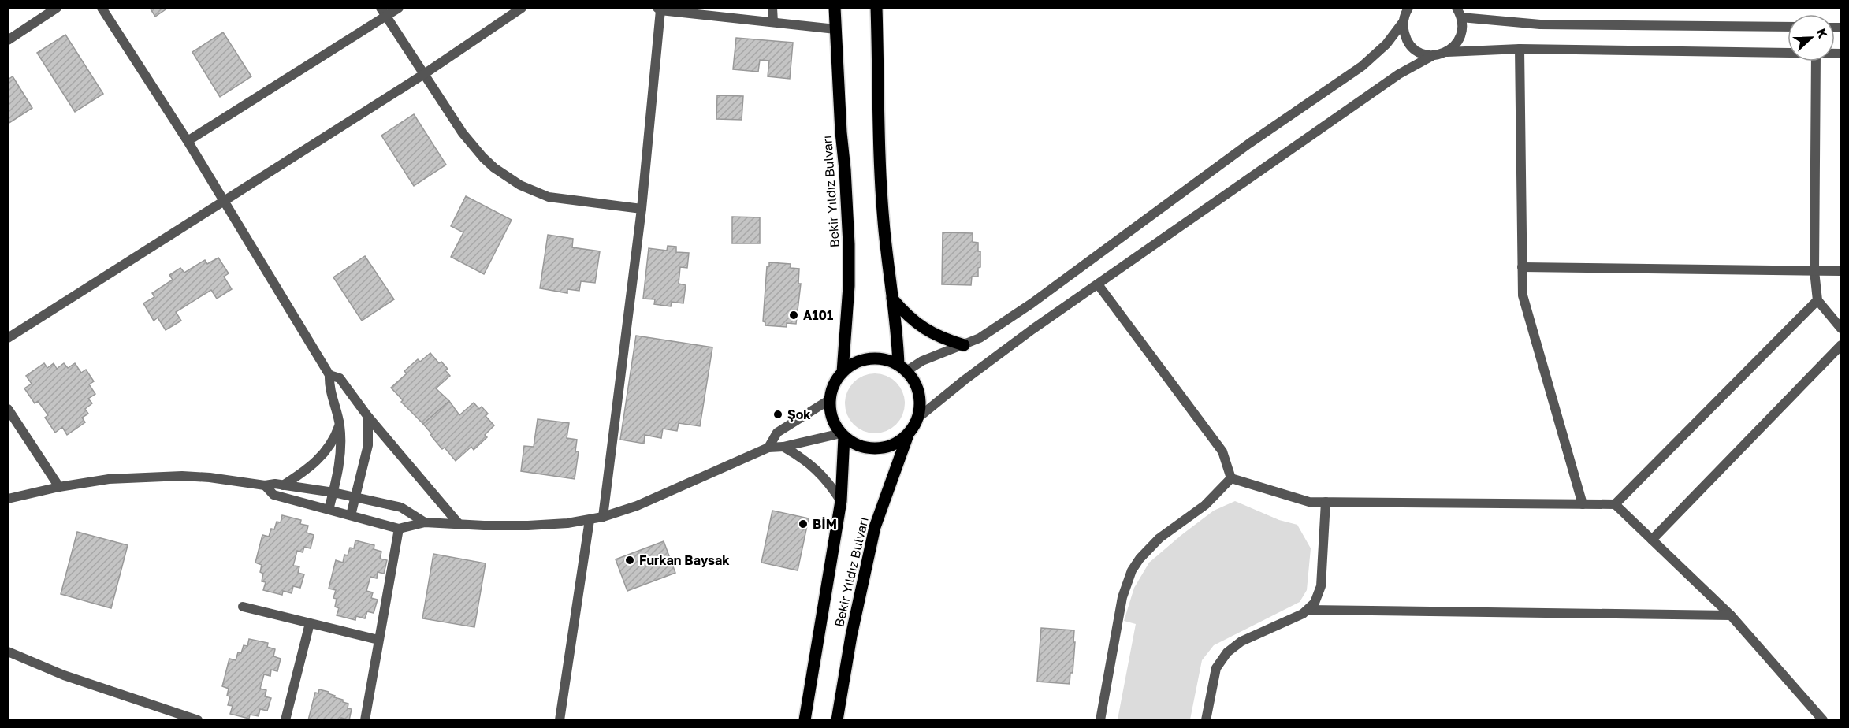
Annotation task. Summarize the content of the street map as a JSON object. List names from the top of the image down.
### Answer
{
  "streets": {
    "main road": ["Bekir Yıldız Bulvarı"]
  },
  "places": [
    "A101",
    "Şok",
    "BİM",
    "Furkan Baysak"
  ],
  "north": "right"
}
